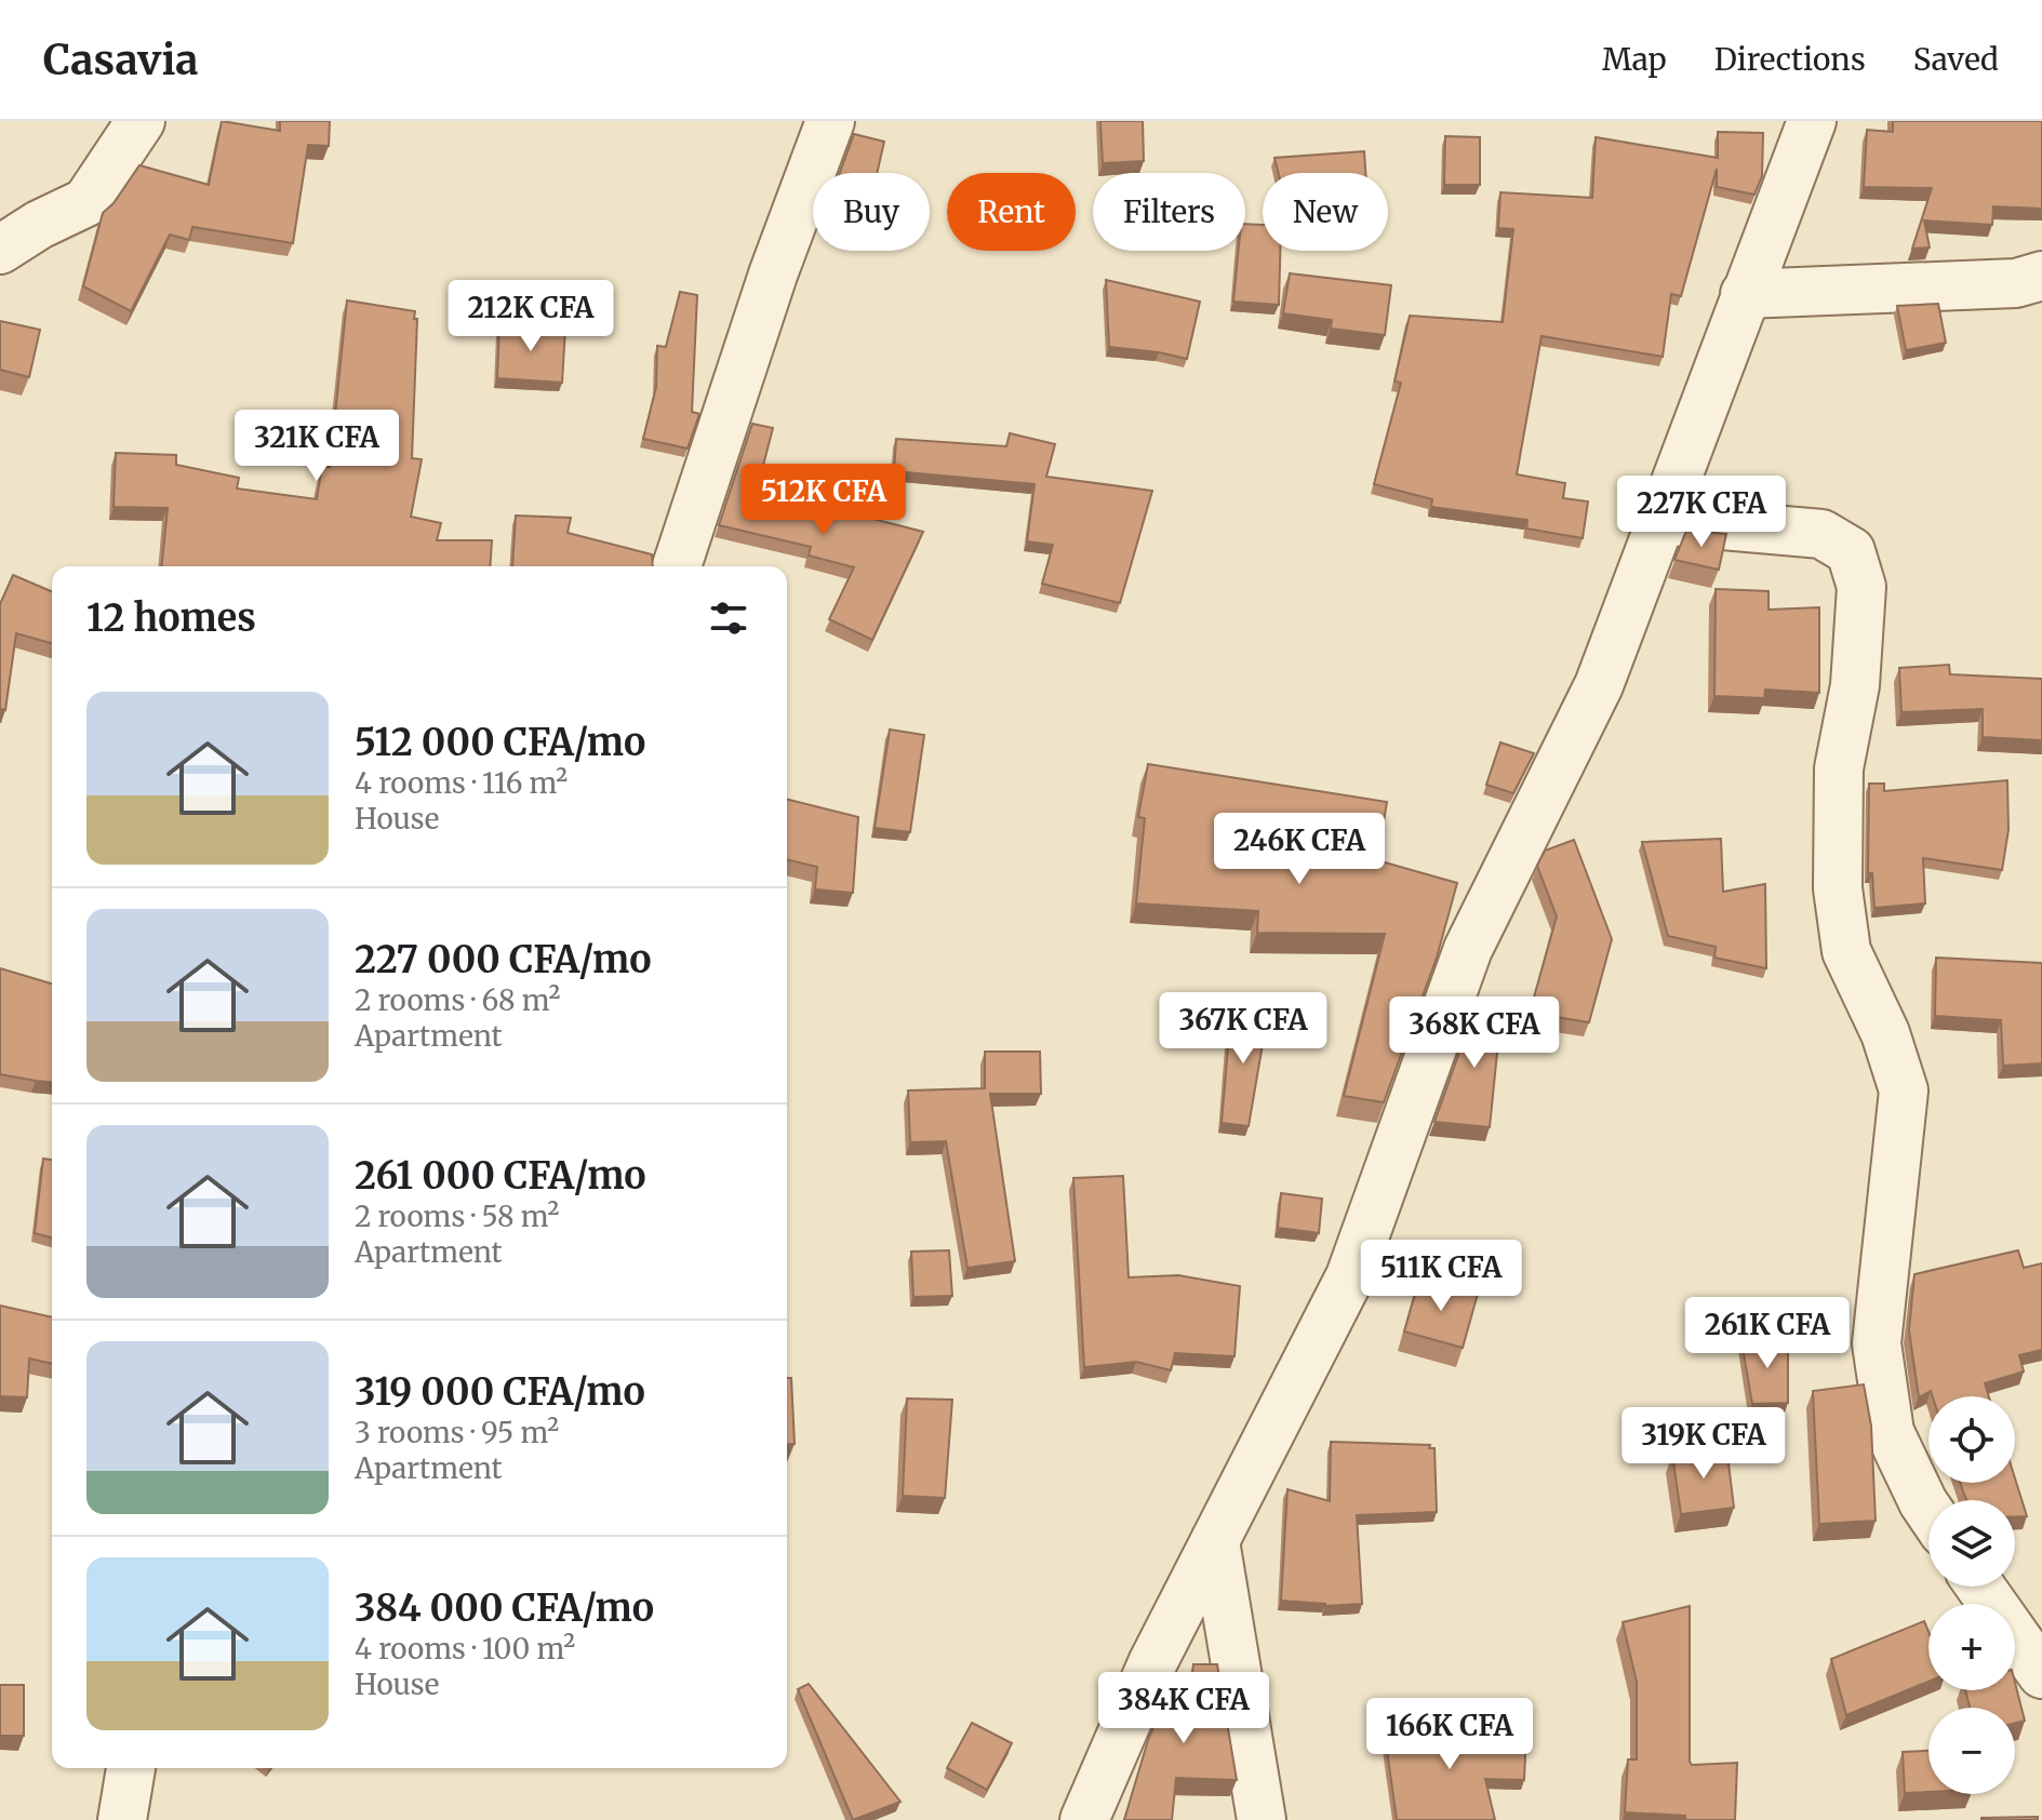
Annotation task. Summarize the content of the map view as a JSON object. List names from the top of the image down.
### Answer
{
  "page": {
    "header": "Casavia",
    "nav": ["Map", "Directions", "Saved"],
    "chip": [
      "Buy",
      "Rent",
      "Filters",
      "New"
    ],
    "price": [
      "212K CFA",
      "321K CFA",
      "512K CFA",
      "227K CFA",
      "246K CFA",
      "367K CFA",
      "368K CFA",
      "511K CFA",
      "261K CFA",
      "319K CFA",
      "384K CFA",
      "166K CFA"
    ],
    "heading": "12 homes",
    "list": [
      {
        "name": "512 000 CFA/mo",
        "note": "4 rooms · 116 m² · House"
      },
      {
        "name": "227 000 CFA/mo",
        "note": "2 rooms · 68 m² · Apartment"
      },
      {
        "name": "261 000 CFA/mo",
        "note": "2 rooms · 58 m² · Apartment"
      },
      {
        "name": "319 000 CFA/mo",
        "note": "3 rooms · 95 m² · Apartment"
      },
      {
        "name": "384 000 CFA/mo",
        "note": "4 rooms · 100 m² · House"
      }
    ],
    "map_buttons": ["+", "−"]
  }
}
